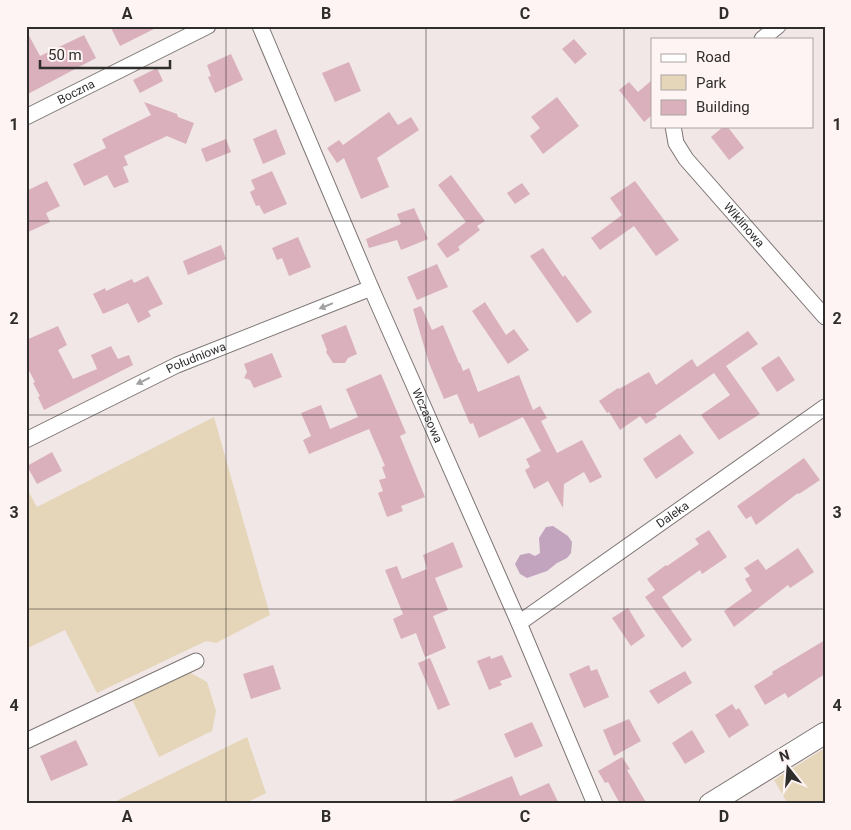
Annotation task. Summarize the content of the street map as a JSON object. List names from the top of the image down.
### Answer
{
  "streets": {
    "street": [
      "Boczna",
      "Wiklinowa",
      "Południowa",
      "Wczasowa",
      "Daleka"
    ]
  },
  "crossings": [
    ["Południowa", "Wczasowa"],
    ["Wczasowa", "Daleka"]
  ],
  "one_way": ["Południowa"],
  "legend": ["Road", "Park", "Building"],
  "scale_bar": "50 m",
  "north": "top",
  "grid": {
    "columns": [
      "A",
      "B",
      "C",
      "D"
    ],
    "rows": [
      "1",
      "2",
      "3",
      "4"
    ]
  }
}
